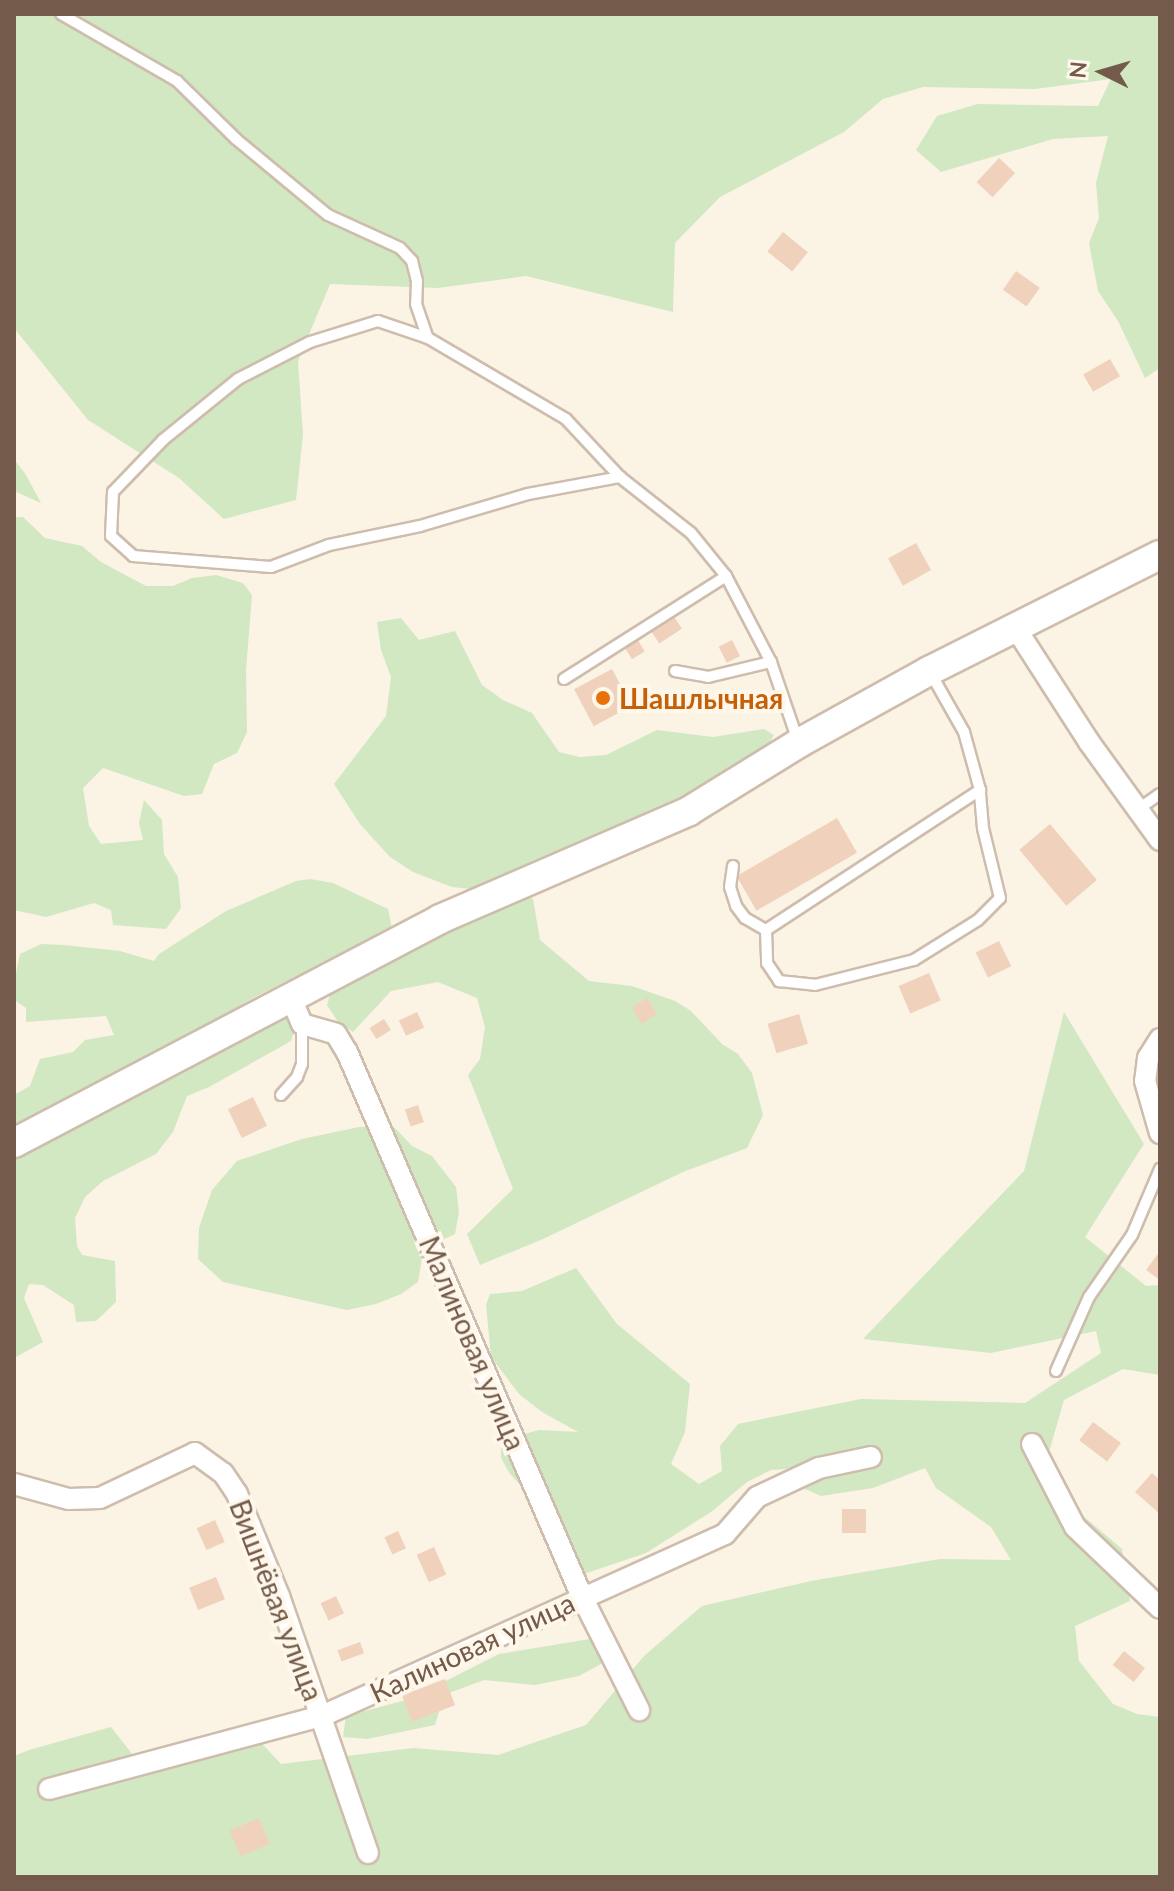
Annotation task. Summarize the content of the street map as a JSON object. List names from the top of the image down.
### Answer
{
  "streets": {
    "street": ["Малиновая улица", "Вишнёвая улица", "Калиновая улица"]
  },
  "crossings": [
    ["Малиновая улица", "Калиновая улица"],
    ["Вишнёвая улица", "Калиновая улица"]
  ],
  "places": ["Шашлычная"],
  "north": "left"
}
